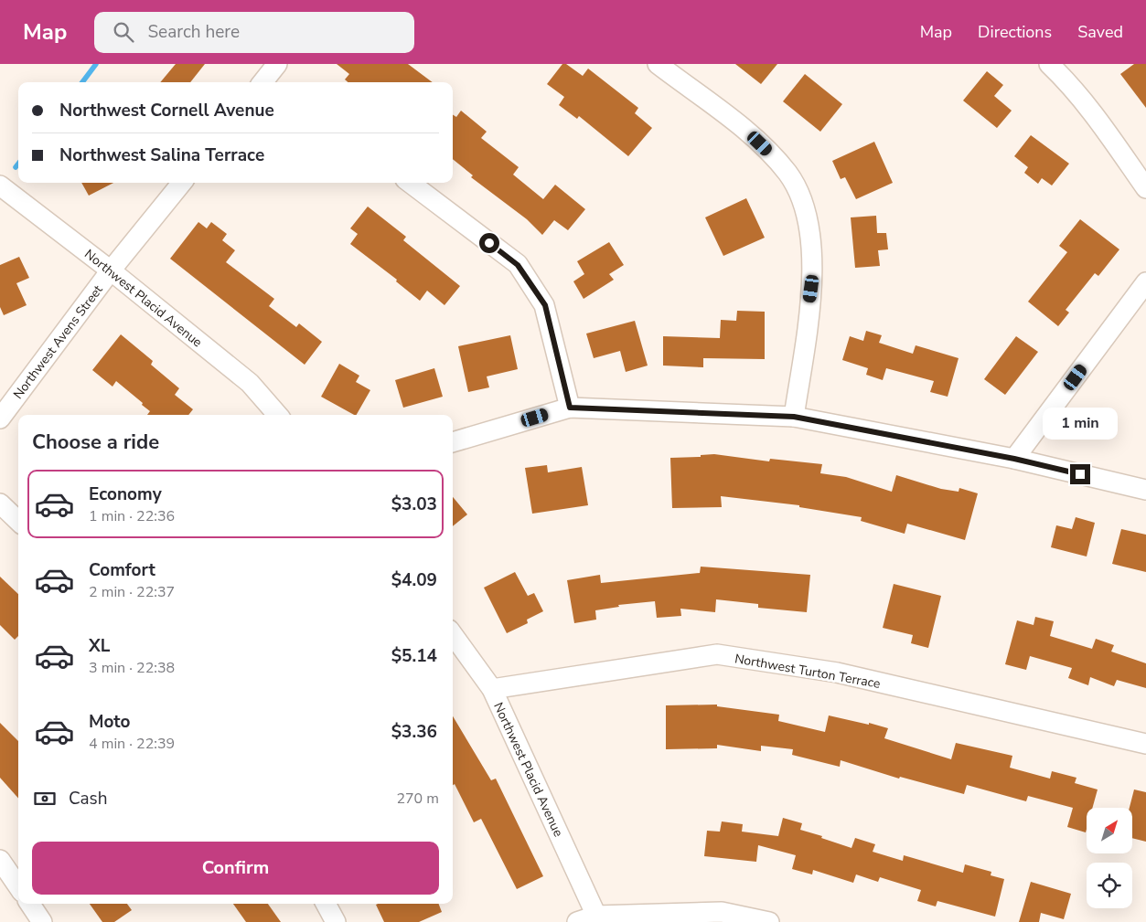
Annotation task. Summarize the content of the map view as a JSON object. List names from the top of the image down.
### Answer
{
  "streets": {
    "street": ["Northwest Placid Avenue", "Northwest Avens Street", "Northwest Turton Terrace"]
  },
  "crossings": [
    ["Northwest Placid Avenue", "Northwest Avens Street"],
    ["Northwest Placid Avenue", "Northwest Turton Terrace"]
  ],
  "north": "top right",
  "page": {
    "header": "Map",
    "search": "Search here",
    "nav": ["Map", "Directions", "Saved"],
    "banner": ["Northwest Cornell Avenue", "Northwest Salina Terrace"],
    "bubble": "1 min",
    "heading": "Choose a ride",
    "list": [
      {
        "name": "Economy",
        "note": "1 min · 22:36",
        "value": "$3.03"
      },
      {
        "name": "Comfort",
        "note": "2 min · 22:37",
        "value": "$4.09"
      },
      {
        "name": "XL",
        "note": "3 min · 22:38",
        "value": "$5.14"
      },
      {
        "name": "Moto",
        "note": "4 min · 22:39",
        "value": "$3.36"
      }
    ],
    "pay": ["Cash", "270 m"],
    "buttons": "Confirm"
  }
}
